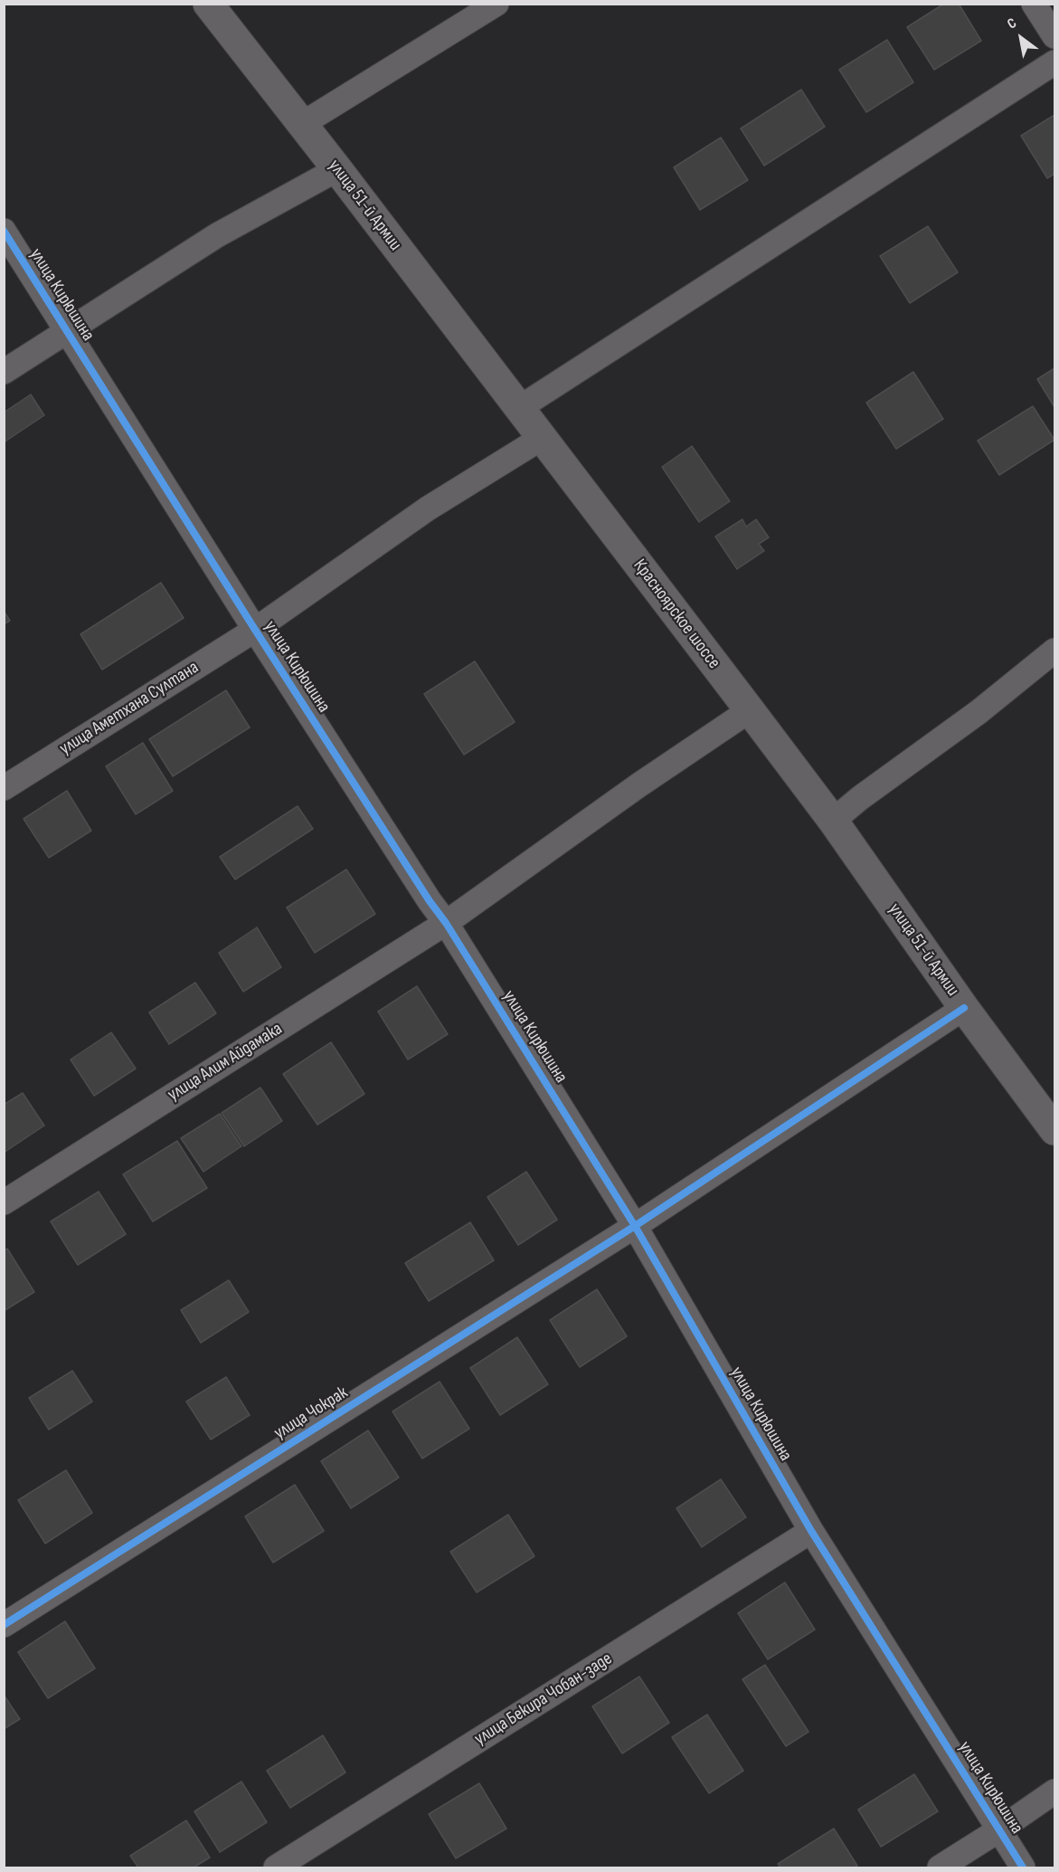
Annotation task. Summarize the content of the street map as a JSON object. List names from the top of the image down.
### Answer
{
  "streets": {
    "main road": ["улица 51-й Армии", "Красноярское шоссе"],
    "street": [
      "улица Кирюшина",
      "улица Аметхана Султана",
      "улица Алим Айдамака",
      "улица Чокрак",
      "улица Бекира Чобан-заде"
    ]
  },
  "crossings": [
    ["улица 51-й Армии", "Красноярское шоссе"],
    ["улица 51-й Армии", "улица Чокрак"],
    ["улица Кирюшина", "улица Аметхана Султана"],
    ["улица Кирюшина", "улица Алим Айдамака"],
    ["улица Кирюшина", "улица Чокрак"],
    ["улица Кирюшина", "улица Бекира Чобан-заде"],
    ["Красноярское шоссе", "улица Аметхана Султана"],
    ["Красноярское шоссе", "улица Алим Айдамака"]
  ],
  "north": "top left"
}
